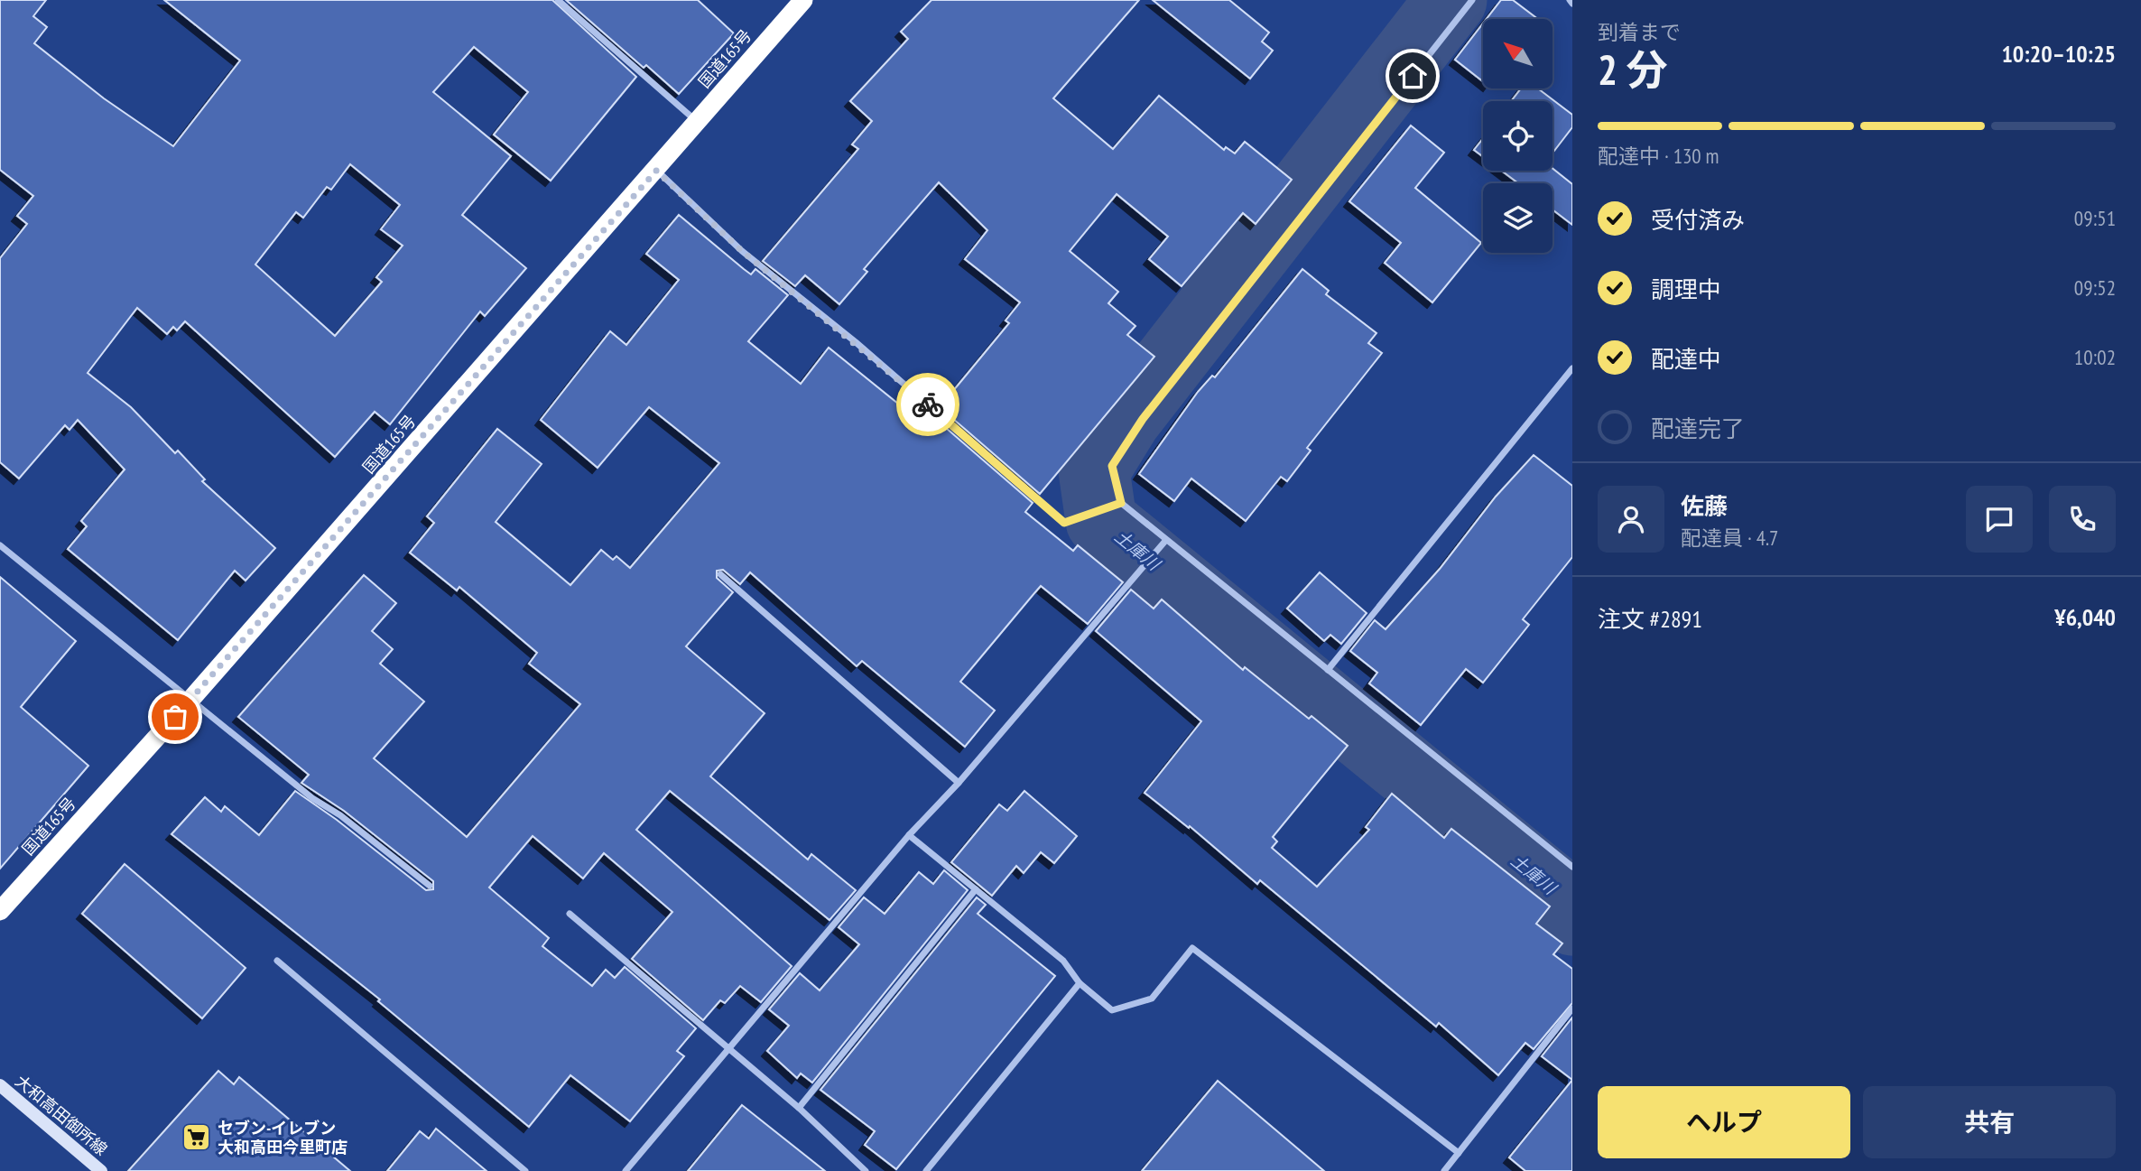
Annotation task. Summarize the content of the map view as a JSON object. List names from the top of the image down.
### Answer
{
  "streets": {
    "highway": ["国道165号"],
    "main road": ["大和高田御所線"]
  },
  "water": ["土庫川"],
  "places": {
    "supermarket": ["セブン-イレブン 大和高田今里町店"]
  },
  "north": "top left",
  "page": {
    "heading": ["2 分", "到着まで", "10:20–10:25"],
    "panel": [
      "佐藤",
      "配達員 · 4.7",
      "注文 #2891",
      "¥6,040"
    ],
    "bar": "配達中 · 130 m",
    "list": [
      ["受付済み", "09:51"],
      ["調理中", "09:52"],
      ["配達中", "10:02"],
      "配達完了"
    ],
    "buttons": ["ヘルプ", "共有"]
  }
}
